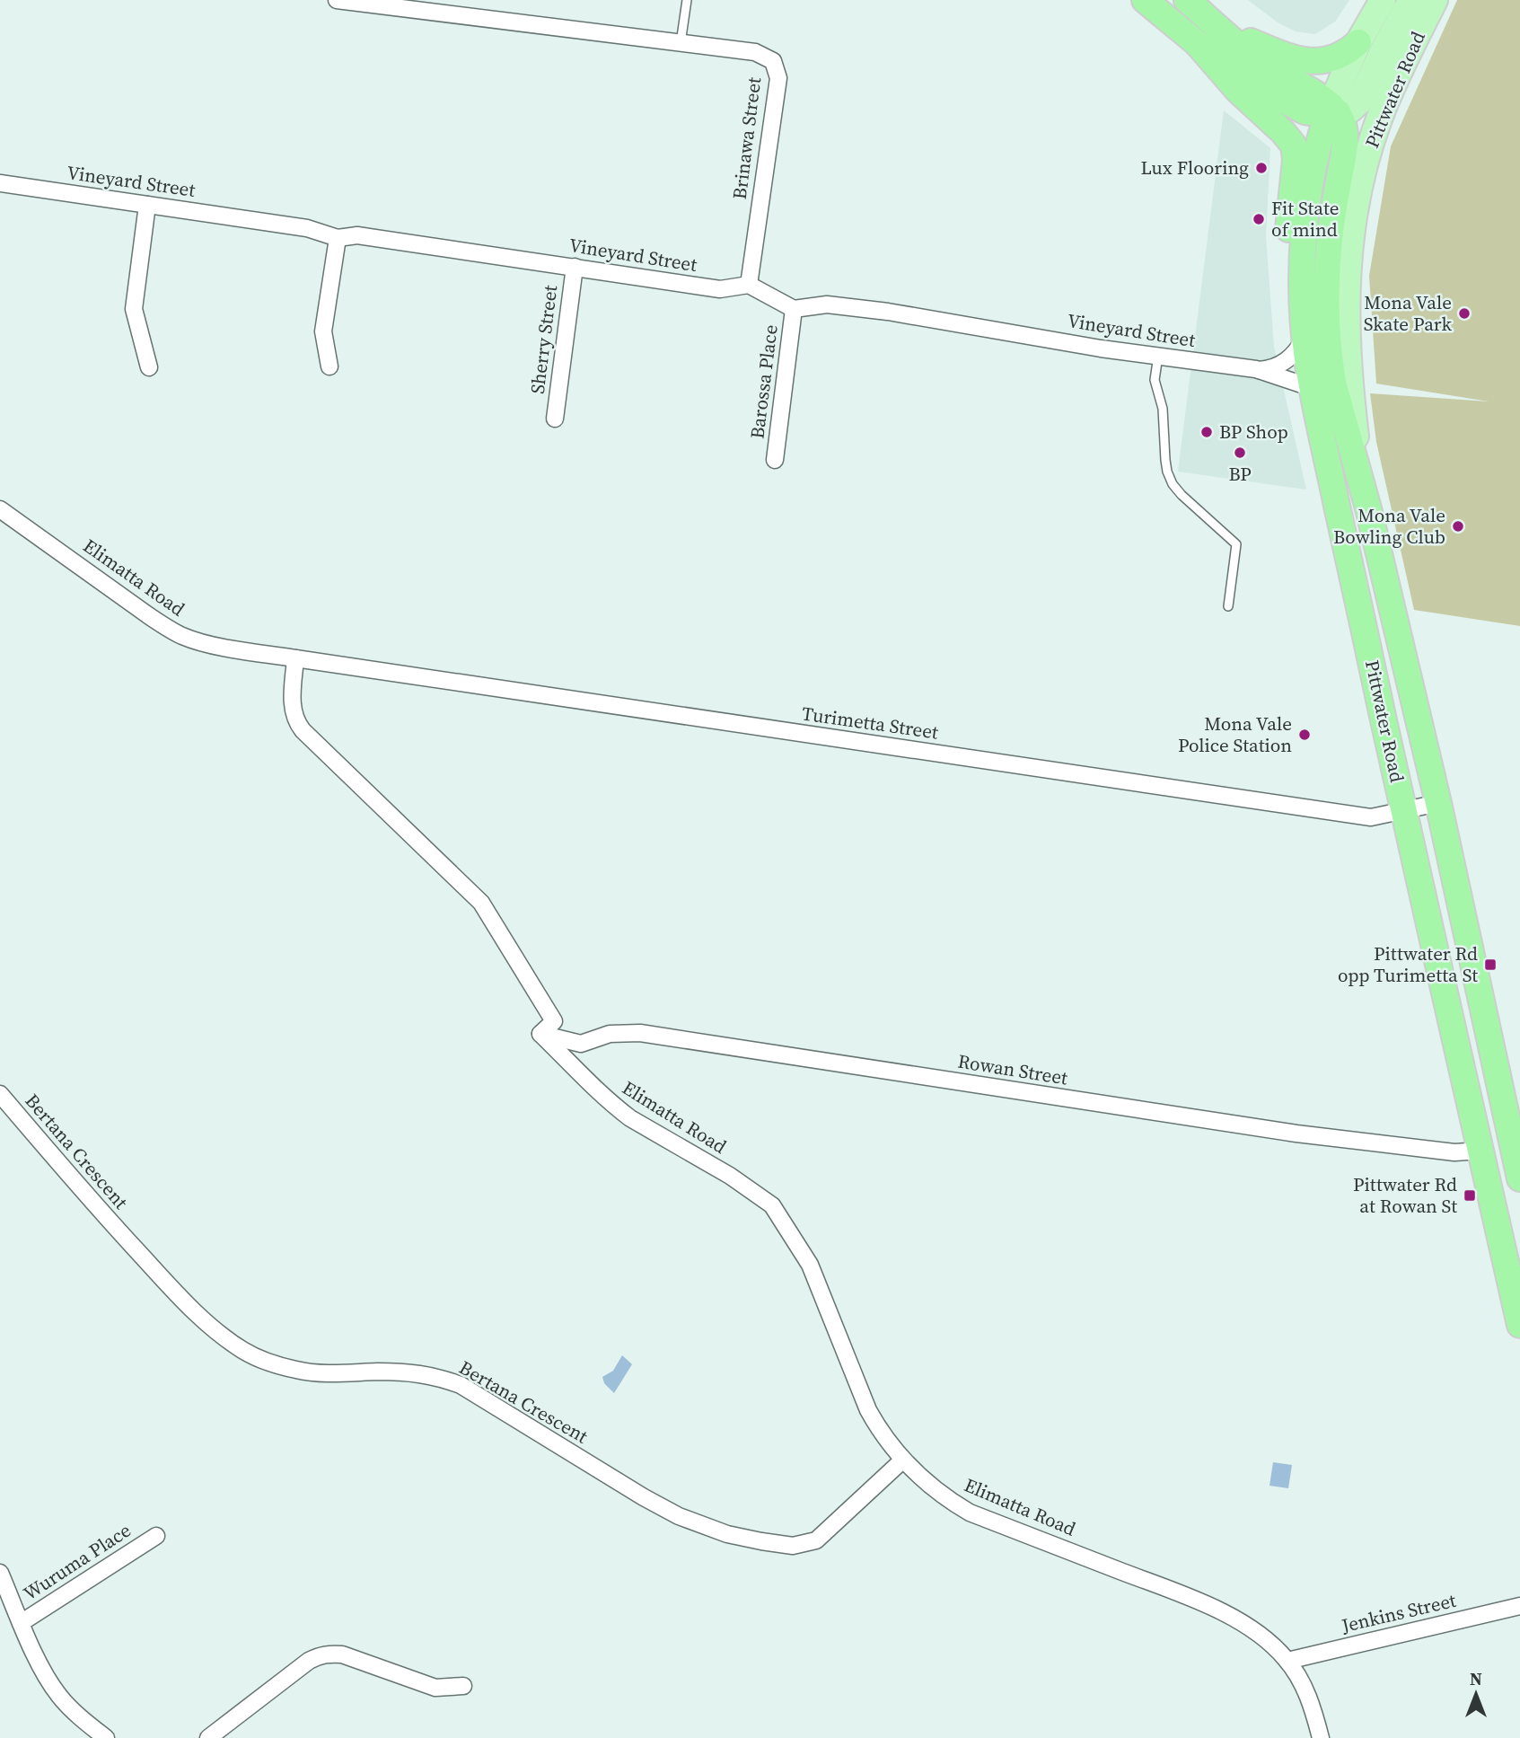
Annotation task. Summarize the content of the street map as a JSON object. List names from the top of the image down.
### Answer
{
  "streets": {
    "highway": ["Pittwater Road"],
    "street": [
      "Brinawa Street",
      "Vineyard Street",
      "Sherry Street",
      "Barossa Place",
      "Elimatta Road",
      "Turimetta Street",
      "Rowan Street",
      "Bertana Crescent",
      "Wuruma Place",
      "Jenkins Street"
    ]
  },
  "crossings": [
    ["Pittwater Road", "Vineyard Street"],
    ["Pittwater Road", "Turimetta Street"],
    ["Pittwater Road", "Rowan Street"],
    ["Brinawa Street", "Vineyard Street"],
    ["Vineyard Street", "Sherry Street"],
    ["Vineyard Street", "Barossa Place"],
    ["Elimatta Road", "Turimetta Street"],
    ["Elimatta Road", "Rowan Street"],
    ["Elimatta Road", "Bertana Crescent"],
    ["Elimatta Road", "Jenkins Street"]
  ],
  "places": {
    "other": [
      "Lux Flooring",
      "Fit State of mind",
      "Mona Vale Skate Park",
      "BP Shop",
      "BP",
      "Mona Vale Bowling Club",
      "Mona Vale Police Station"
    ],
    "transit": ["Pittwater Rd opp Turimetta St", "Pittwater Rd at Rowan St"]
  },
  "north": "top"
}
